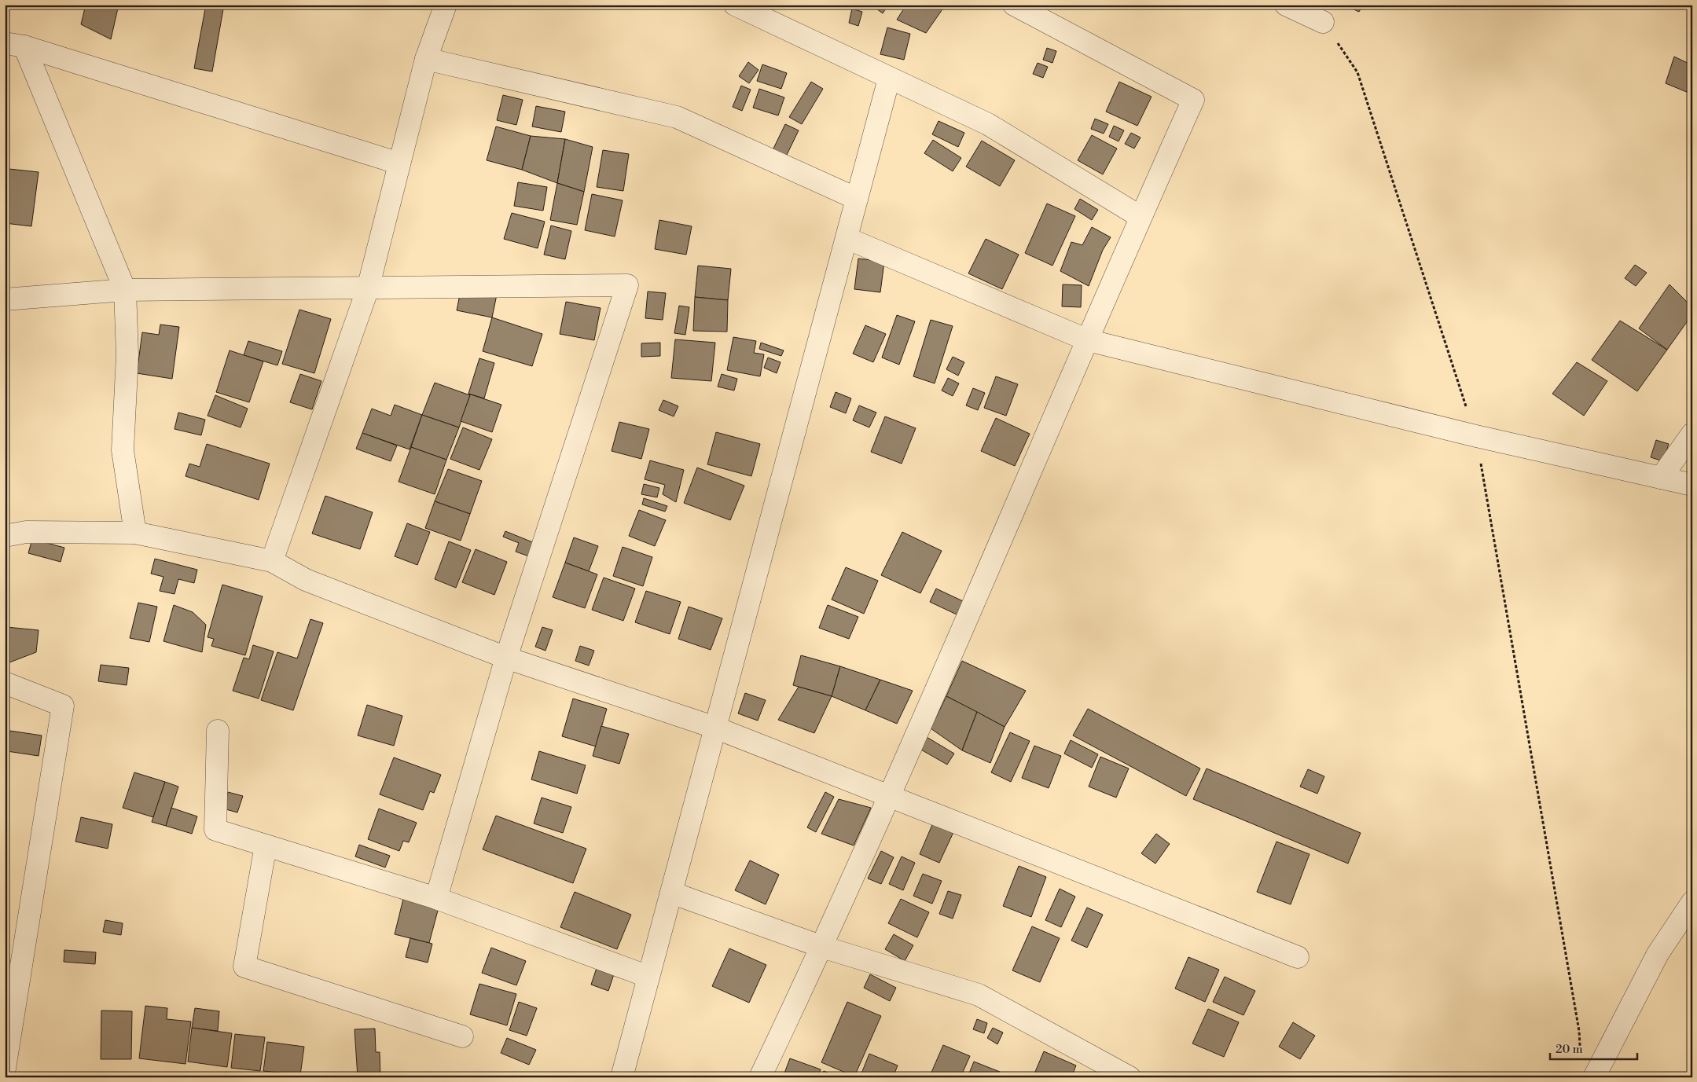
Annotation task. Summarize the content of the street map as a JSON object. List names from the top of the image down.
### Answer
{
  "scale_bar": "20 m"
}
